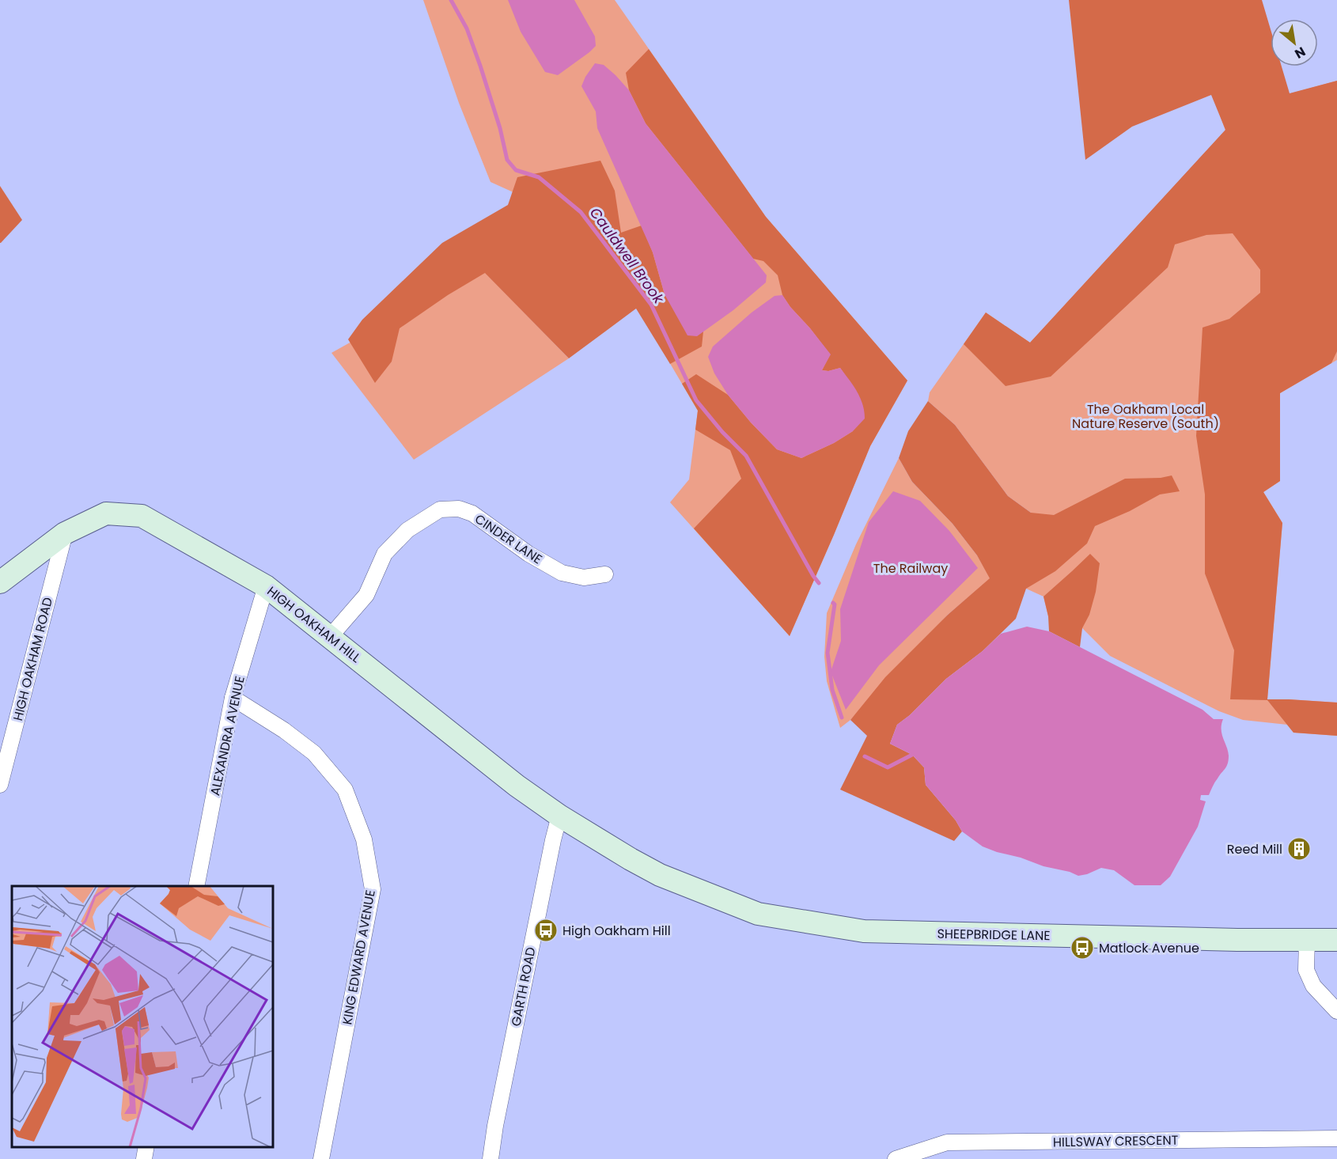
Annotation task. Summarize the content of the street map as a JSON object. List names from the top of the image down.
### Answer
{
  "streets": {
    "street": [
      "CINDER LANE",
      "HIGH OAKHAM HILL",
      "HIGH OAKHAM ROAD",
      "ALEXANDRA AVENUE",
      "SHEEPBRIDGE LANE",
      "KING EDWARD AVENUE",
      "GARTH ROAD",
      "HILLSWAY CRESCENT"
    ]
  },
  "crossings": [
    ["CINDER LANE", "HIGH OAKHAM HILL"],
    ["HIGH OAKHAM HILL", "HIGH OAKHAM ROAD"],
    ["HIGH OAKHAM HILL", "ALEXANDRA AVENUE"],
    ["HIGH OAKHAM HILL", "SHEEPBRIDGE LANE"],
    ["HIGH OAKHAM HILL", "GARTH ROAD"],
    ["ALEXANDRA AVENUE", "KING EDWARD AVENUE"]
  ],
  "water": ["Cauldwell Brook"],
  "parks": ["The Oakham Local Nature Reserve (South)", "The Railway"],
  "places": {
    "building": ["Reed Mill"],
    "bus stop": ["High Oakham Hill", "Matlock Avenue"]
  },
  "north": "bottom right"
}
